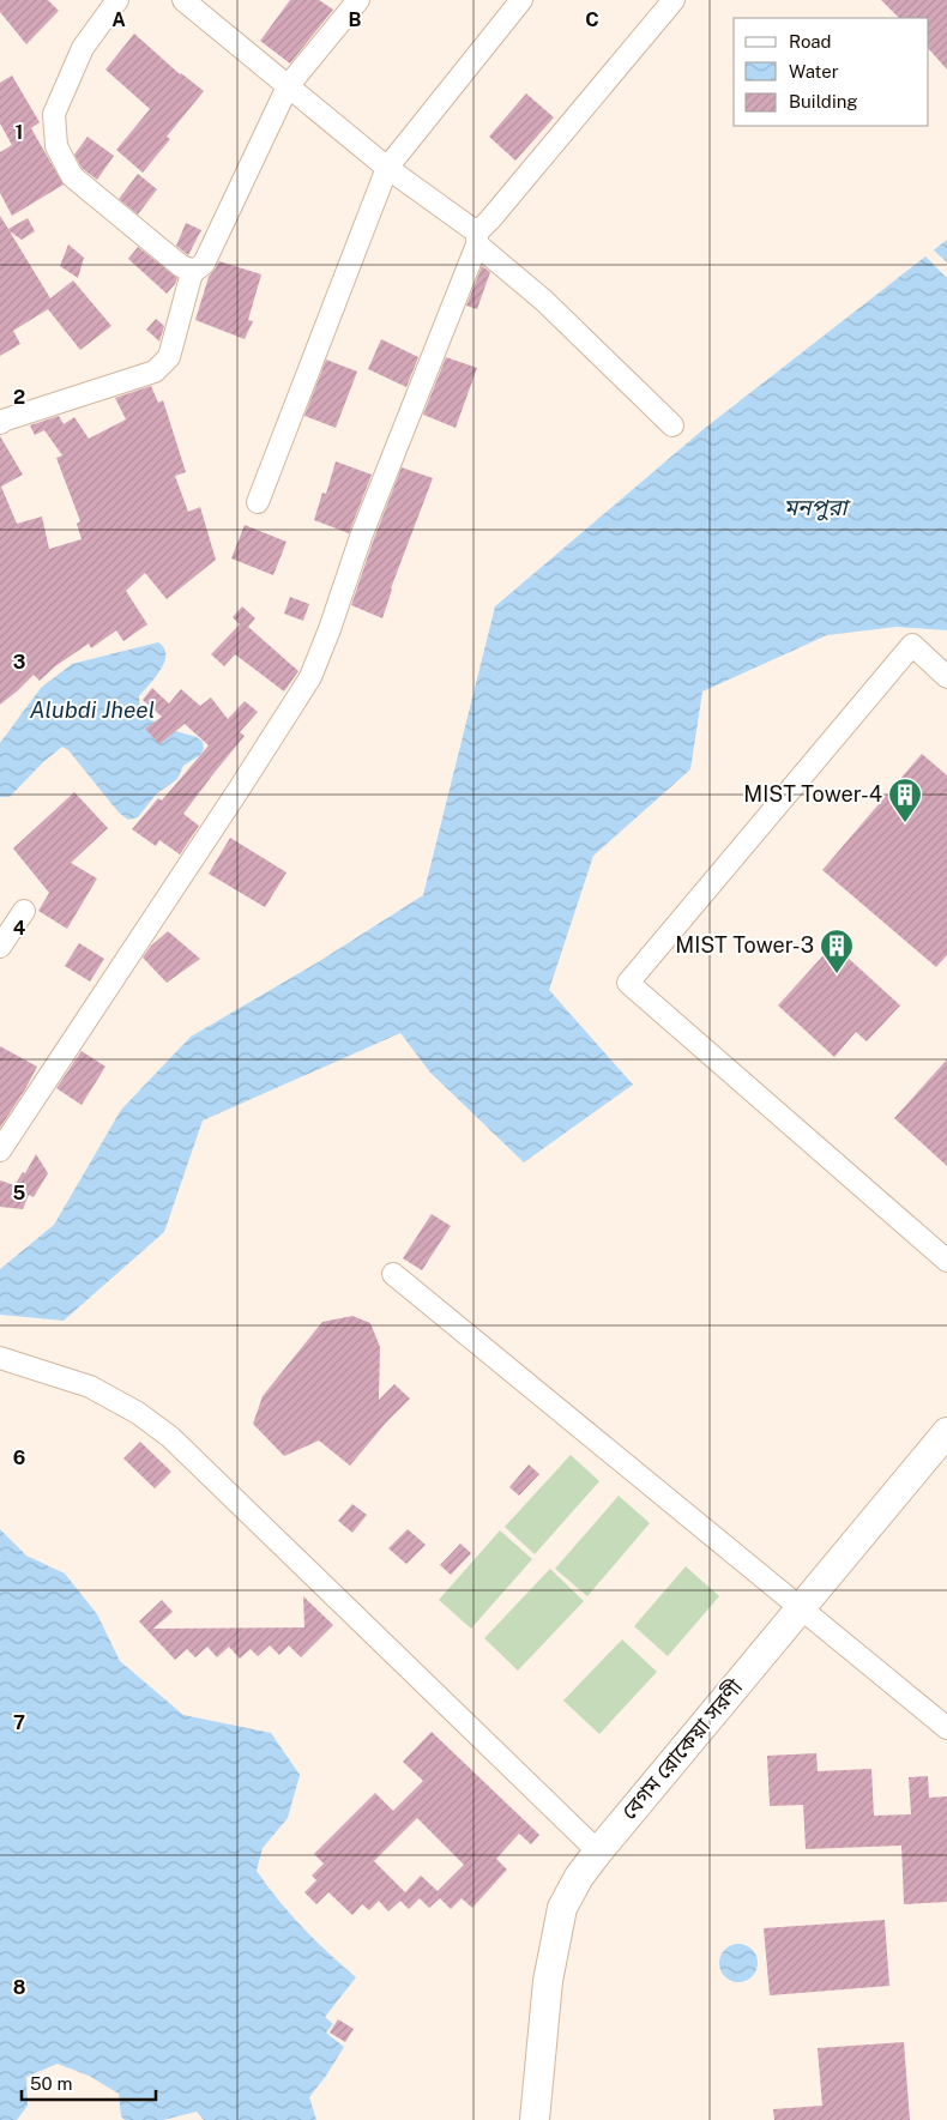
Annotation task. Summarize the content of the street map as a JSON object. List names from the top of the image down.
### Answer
{
  "streets": {
    "street": ["বেগম রোকেয়া সরণী"]
  },
  "water": ["মনপুরা", "Alubdi Jheel"],
  "places": {
    "building": ["MIST Tower-4", "MIST Tower-3"]
  },
  "legend": ["Road", "Water", "Building"],
  "scale_bar": "50 m",
  "grid": {
    "columns": ["A", "B", "C"],
    "rows": [
      "1",
      "2",
      "3",
      "4",
      "5",
      "6",
      "7",
      "8"
    ]
  }
}
